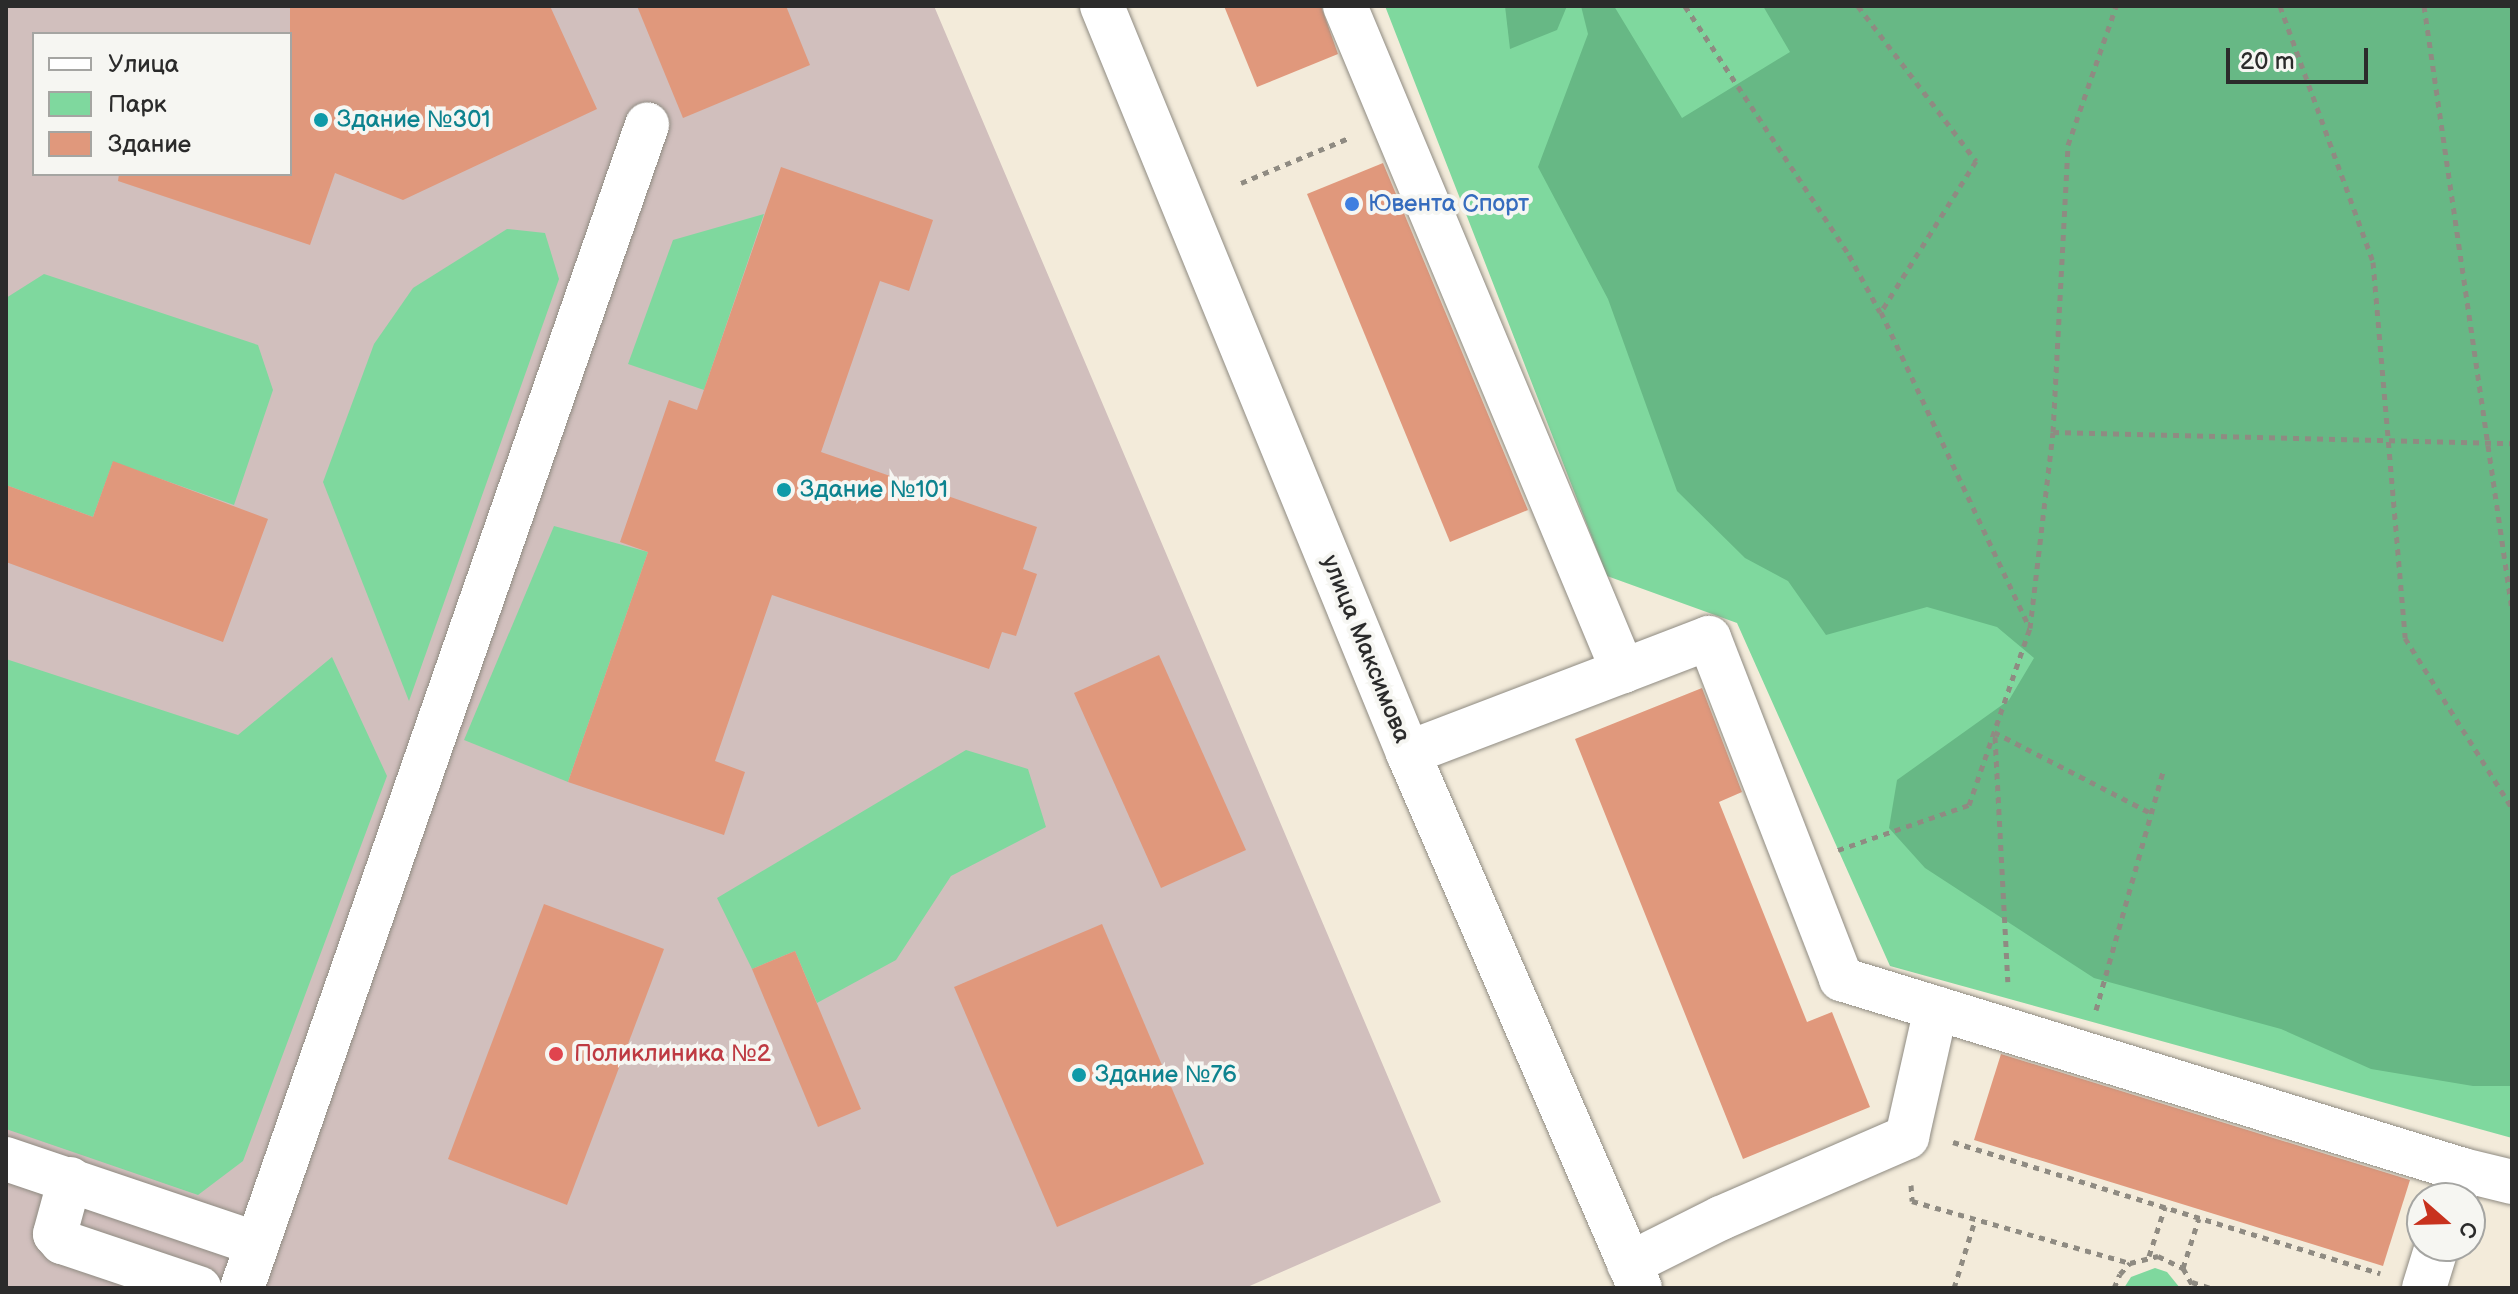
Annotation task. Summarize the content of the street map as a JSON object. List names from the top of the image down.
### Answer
{
  "streets": {
    "street": ["улица Максимова"]
  },
  "places": [
    "Здание №301",
    "Ювента Спорт",
    "Здание №101",
    "Поликлиника №2",
    "Здание №76"
  ],
  "legend": ["Улица", "Парк", "Здание"],
  "scale_bar": "20 m",
  "north": "right"
}
